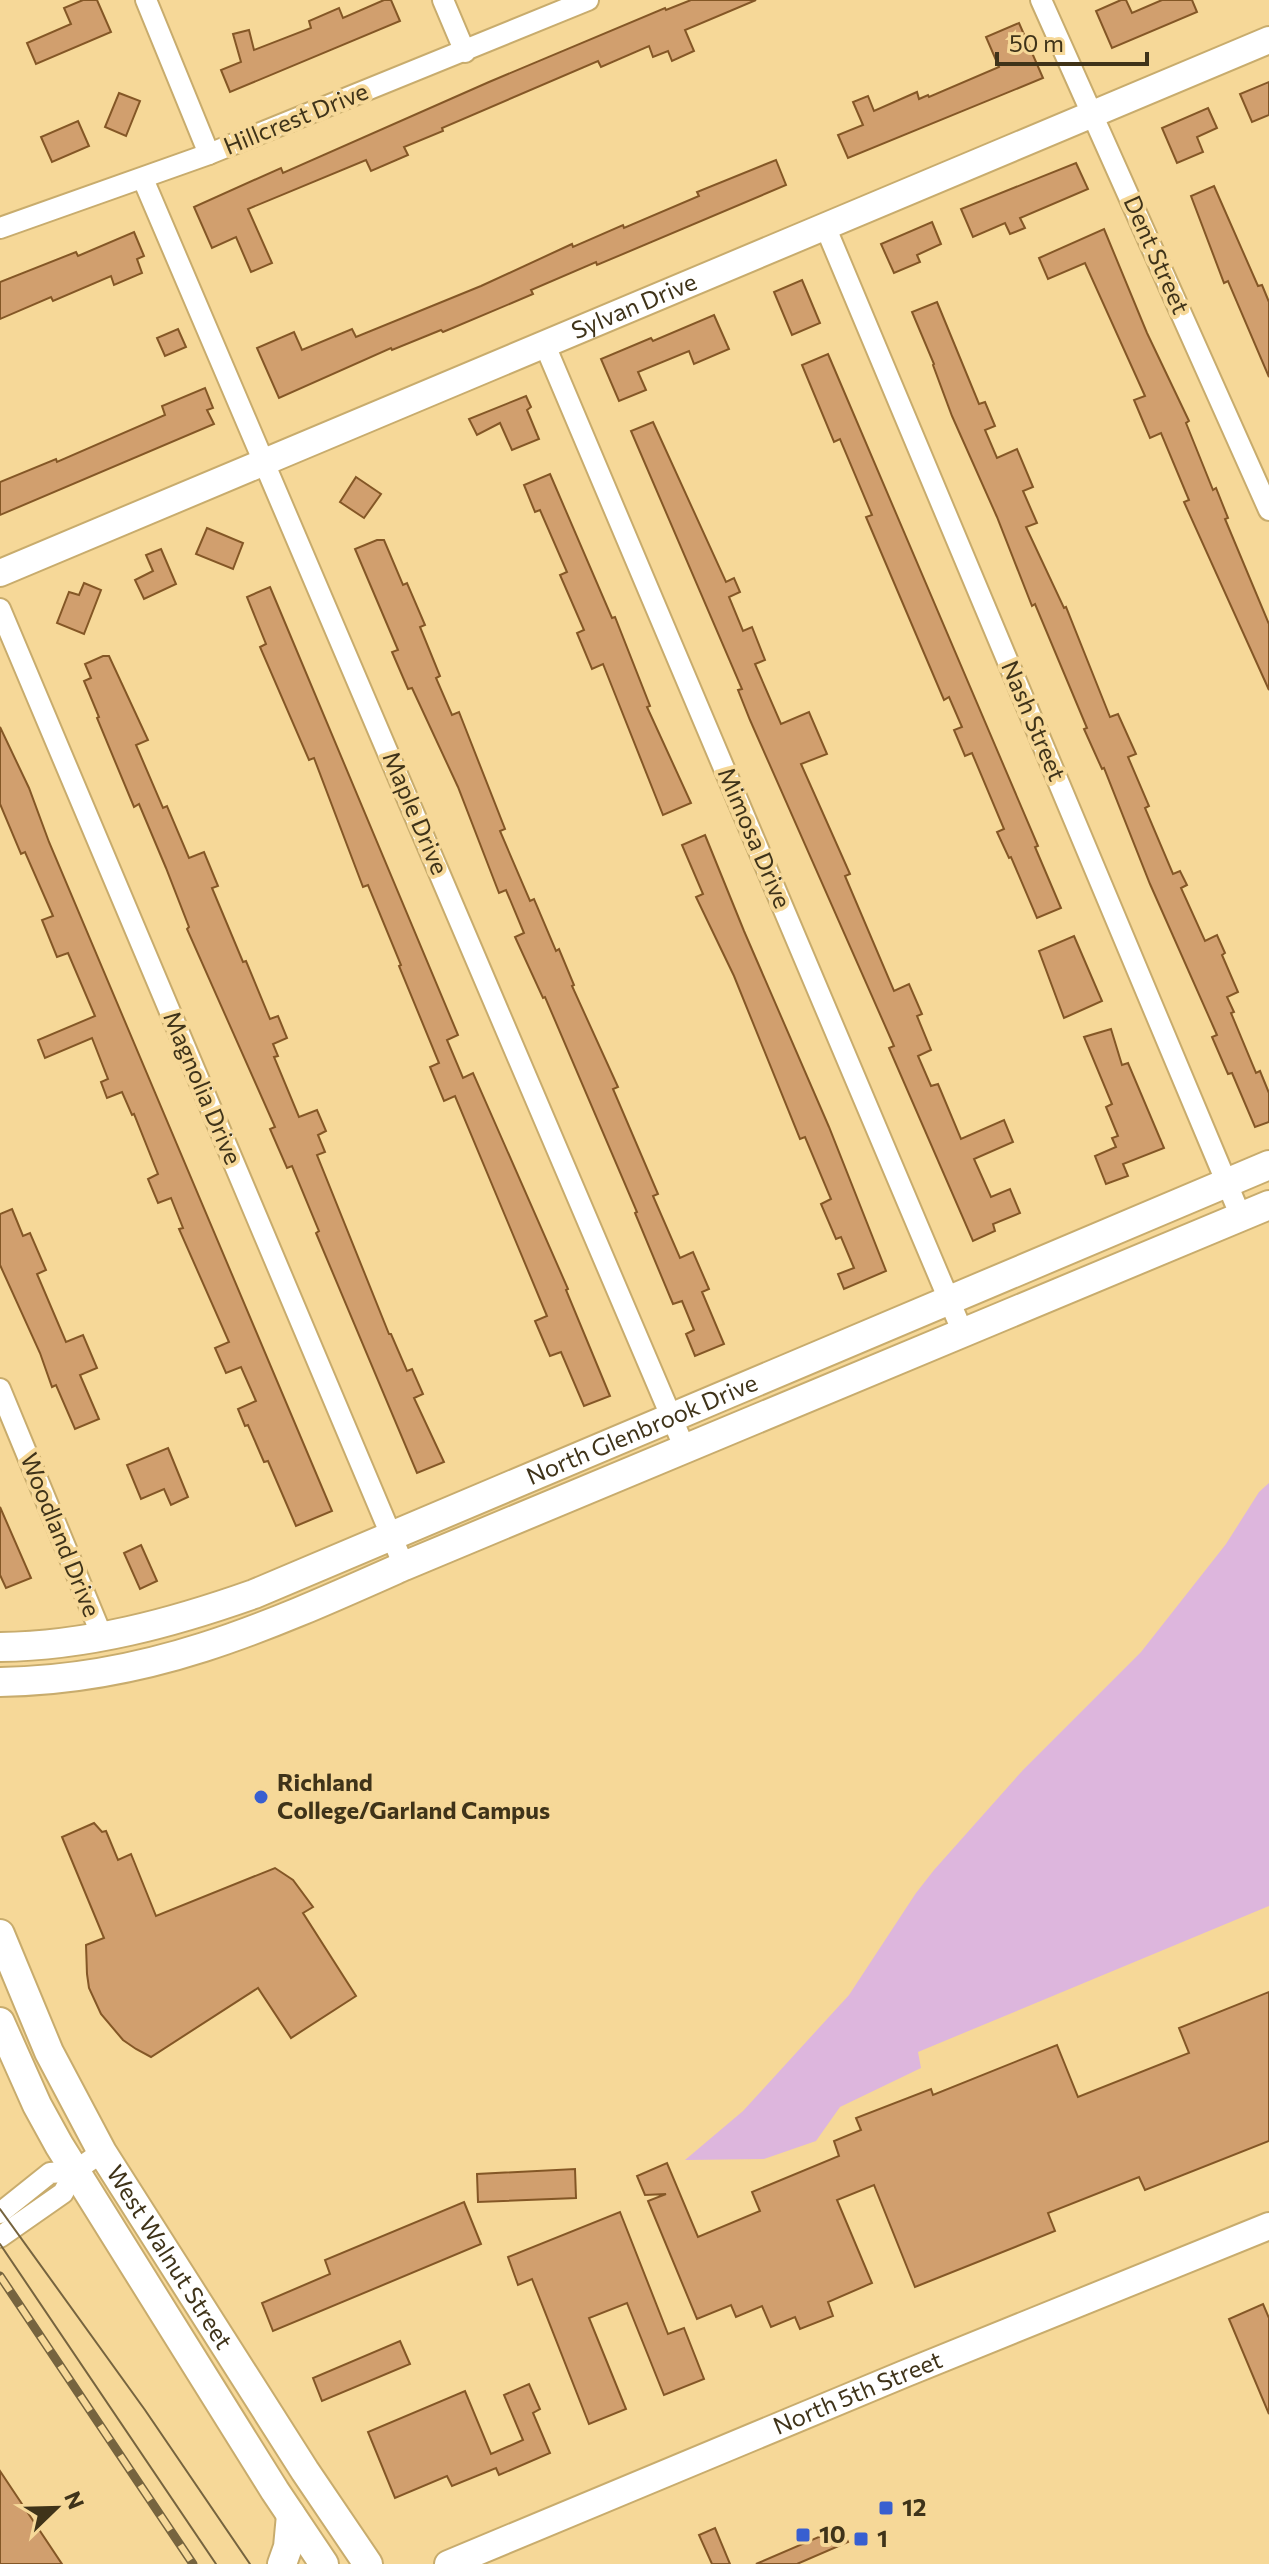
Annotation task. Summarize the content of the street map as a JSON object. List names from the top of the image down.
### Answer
{
  "streets": {
    "main road": ["North Glenbrook Drive", "West Walnut Street"],
    "street": [
      "Hillcrest Drive",
      "Dent Street",
      "Sylvan Drive",
      "Nash Street",
      "Maple Drive",
      "Mimosa Drive",
      "Magnolia Drive",
      "Woodland Drive",
      "North 5th Street"
    ]
  },
  "crossings": [
    ["Hillcrest Drive", "Maple Drive"],
    ["Dent Street", "Sylvan Drive"],
    ["Sylvan Drive", "Nash Street"],
    ["Sylvan Drive", "Maple Drive"],
    ["Sylvan Drive", "Mimosa Drive"],
    ["Nash Street", "North Glenbrook Drive"],
    ["Maple Drive", "North Glenbrook Drive"],
    ["Mimosa Drive", "North Glenbrook Drive"],
    ["Magnolia Drive", "North Glenbrook Drive"],
    ["North Glenbrook Drive", "Woodland Drive"]
  ],
  "places": {
    "other": ["Richland College/Garland Campus"],
    "transit": ["12", "10", "1"]
  },
  "scale_bar": "50 m",
  "north": "top right"
}
